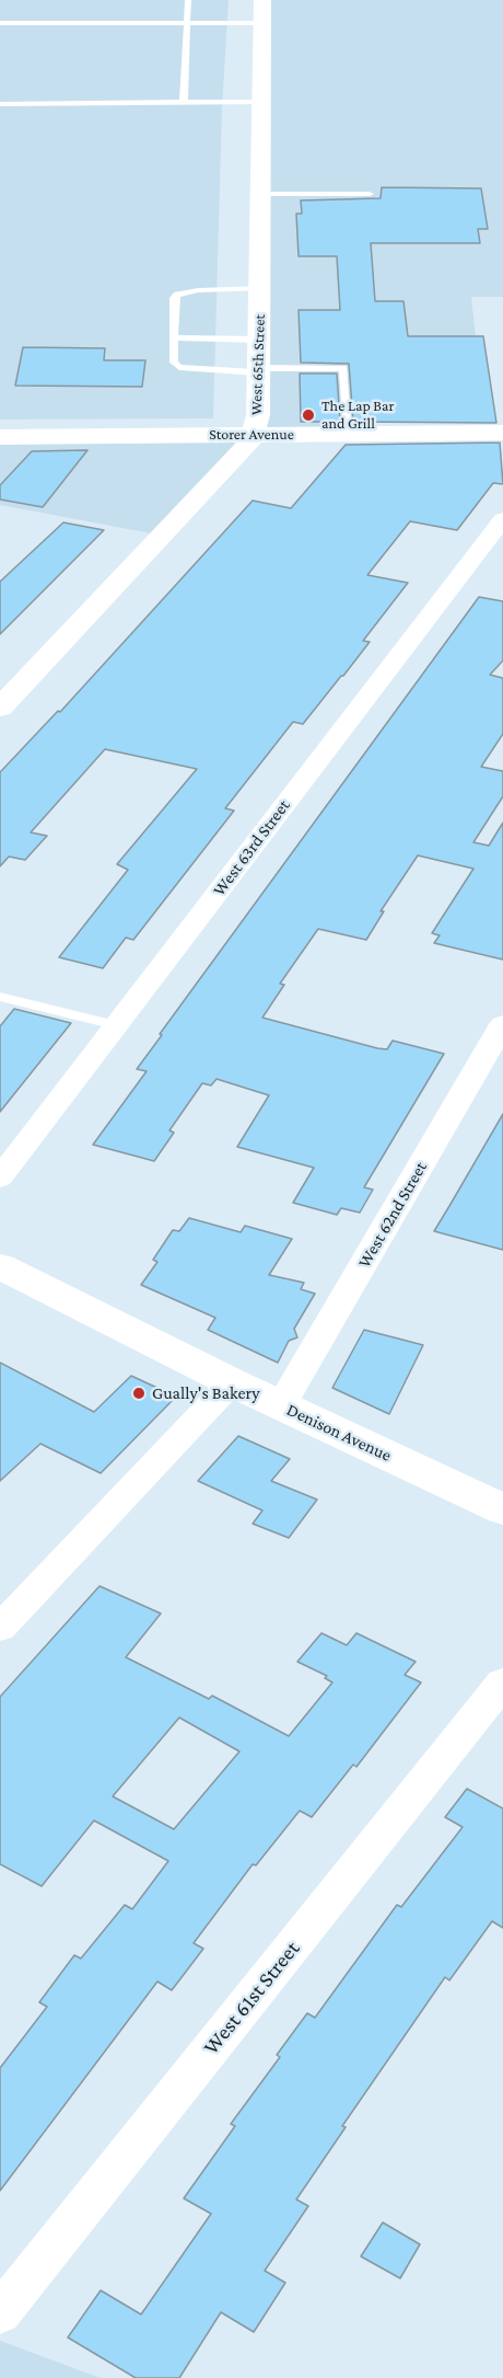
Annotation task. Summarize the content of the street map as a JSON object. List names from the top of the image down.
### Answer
{
  "streets": {
    "street": [
      "West 65th Street",
      "Storer Avenue",
      "West 63rd Street",
      "West 62nd Street",
      "Denison Avenue",
      "West 61st Street"
    ]
  },
  "crossings": [
    ["West 65th Street", "Storer Avenue"],
    ["West 62nd Street", "Denison Avenue"]
  ],
  "places": ["The Lap Bar and Grill", "Gually's Bakery"]
}
